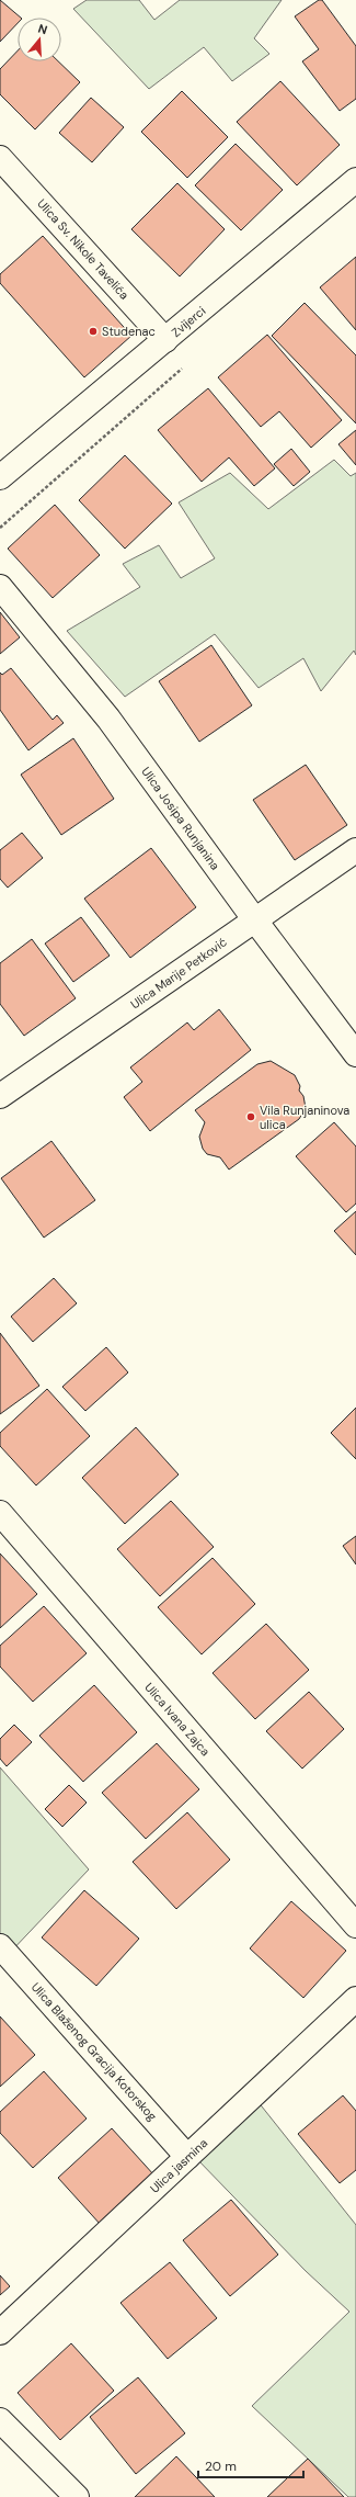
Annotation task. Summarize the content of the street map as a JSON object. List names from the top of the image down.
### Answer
{
  "streets": {
    "street": [
      "Ulica Sv. Nikole Tavelića",
      "Zvijerci",
      "Ulica Josipa Runjanina",
      "Ulica Marije Petković",
      "Ulica Ivana Zajca",
      "Ulica Blaženog Gracija Kotorskog",
      "Ulica jasmina"
    ]
  },
  "crossings": [
    ["Ulica Sv. Nikole Tavelića", "Zvijerci"],
    ["Ulica Josipa Runjanina", "Ulica Marije Petković"],
    ["Ulica Blaženog Gracija Kotorskog", "Ulica jasmina"]
  ],
  "places": ["Studenac", "Vila Runjaninova ulica"],
  "scale_bar": "20 m",
  "north": "top"
}
